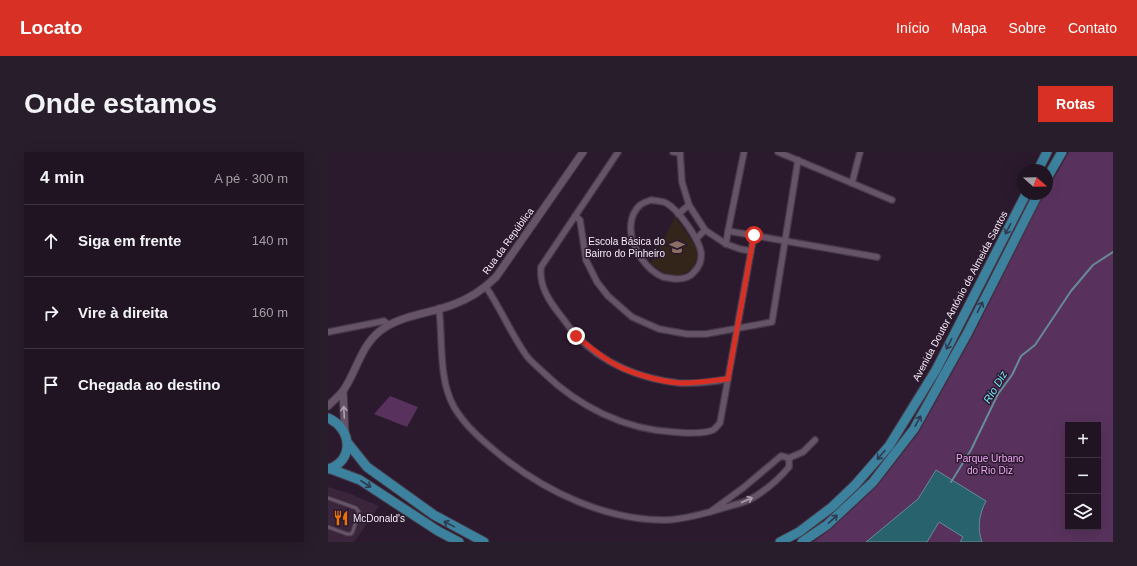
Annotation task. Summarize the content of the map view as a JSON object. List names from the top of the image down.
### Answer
{
  "streets": {
    "highway": ["Avenida Doutor António de Almeida Santos"],
    "street": ["Rua da República"]
  },
  "water": ["Rio Diz"],
  "parks": ["Parque Urbano do Rio Diz"],
  "places": {
    "school or university": ["Escola Básica do Bairro do Pinheiro"],
    "restaurant": ["McDonald's"]
  },
  "north": "right",
  "page": {
    "header": "Locato",
    "nav": [
      "Início",
      "Mapa",
      "Sobre",
      "Contato"
    ],
    "buttons": "Rotas",
    "title": "Onde estamos",
    "heading": ["4 min", "A pé · 300 m"],
    "list": [
      ["Siga em frente", "140 m"],
      ["Vire à direita", "160 m"],
      "Chegada ao destino"
    ],
    "map_buttons": ["+", "−"]
  }
}
